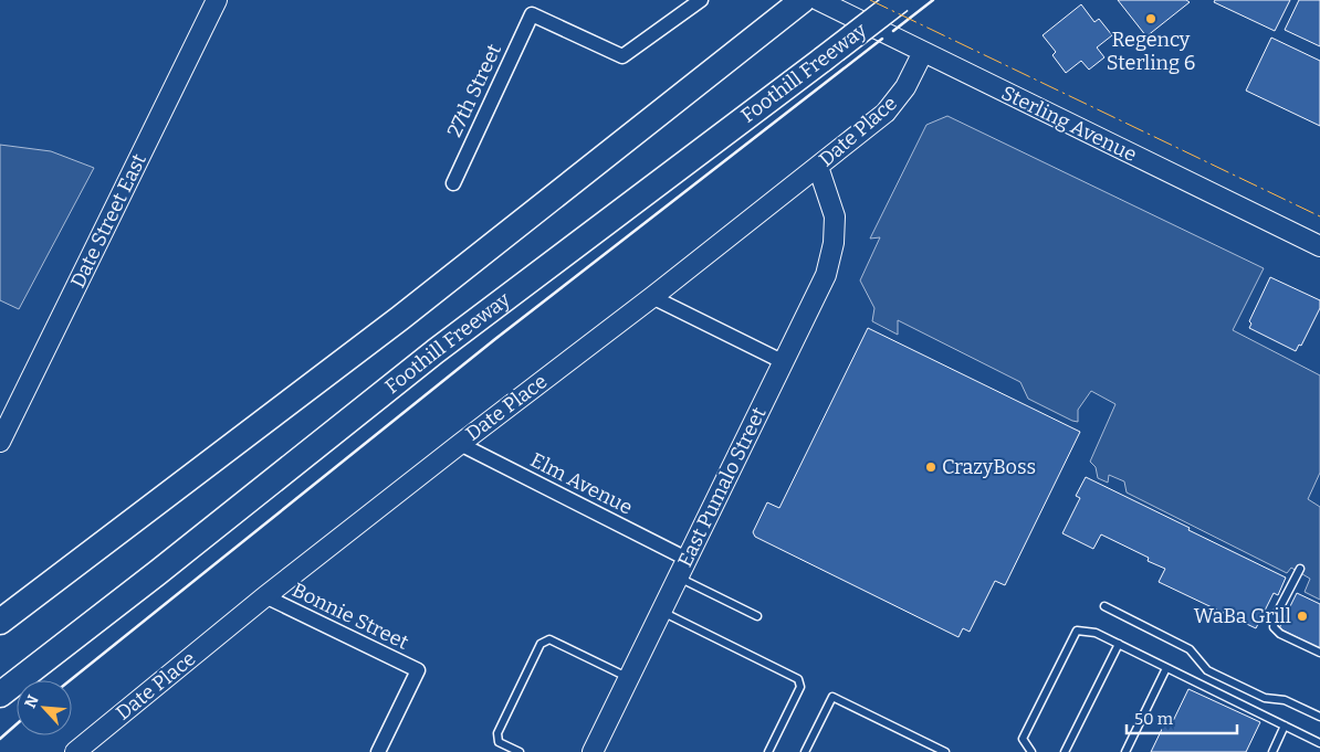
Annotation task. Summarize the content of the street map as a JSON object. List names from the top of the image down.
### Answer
{
  "streets": {
    "highway": ["Foothill Freeway"],
    "street": [
      "27th Street",
      "Sterling Avenue",
      "Date Place",
      "Date Street East",
      "Elm Avenue",
      "East Pumalo Street",
      "Bonnie Street"
    ]
  },
  "crossings": [
    ["Sterling Avenue", "Date Place"],
    ["Date Place", "Elm Avenue"],
    ["Date Place", "East Pumalo Street"],
    ["Date Place", "Bonnie Street"],
    ["Elm Avenue", "East Pumalo Street"]
  ],
  "places": ["Regency Sterling 6", "CrazyBoss", "WaBa Grill"],
  "scale_bar": "50 m",
  "north": "top left"
}
